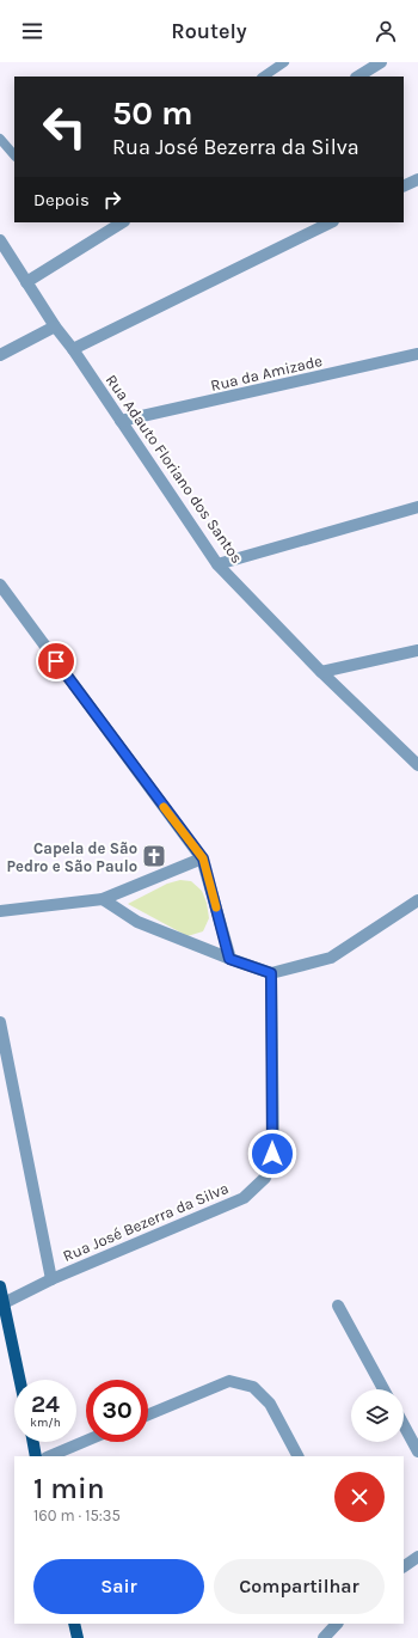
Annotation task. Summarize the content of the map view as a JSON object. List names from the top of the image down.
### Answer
{
  "streets": {
    "street": ["Rua da Amizade", "Rua Adauto Floriano dos Santos", "Rua José Bezerra da Silva"]
  },
  "crossings": [
    ["Rua da Amizade", "Rua Adauto Floriano dos Santos"]
  ],
  "places": {
    "church": ["Capela de São Pedro e São Paulo"]
  },
  "page": {
    "header": "Routely",
    "turn": ["50 m", "Rua José Bezerra da Silva"],
    "then": "Depois",
    "speed": "24 km/h",
    "limit": "30",
    "heading": ["1 min", "160 m · 15:35"],
    "buttons": ["Sair", "Compartilhar"]
  }
}
